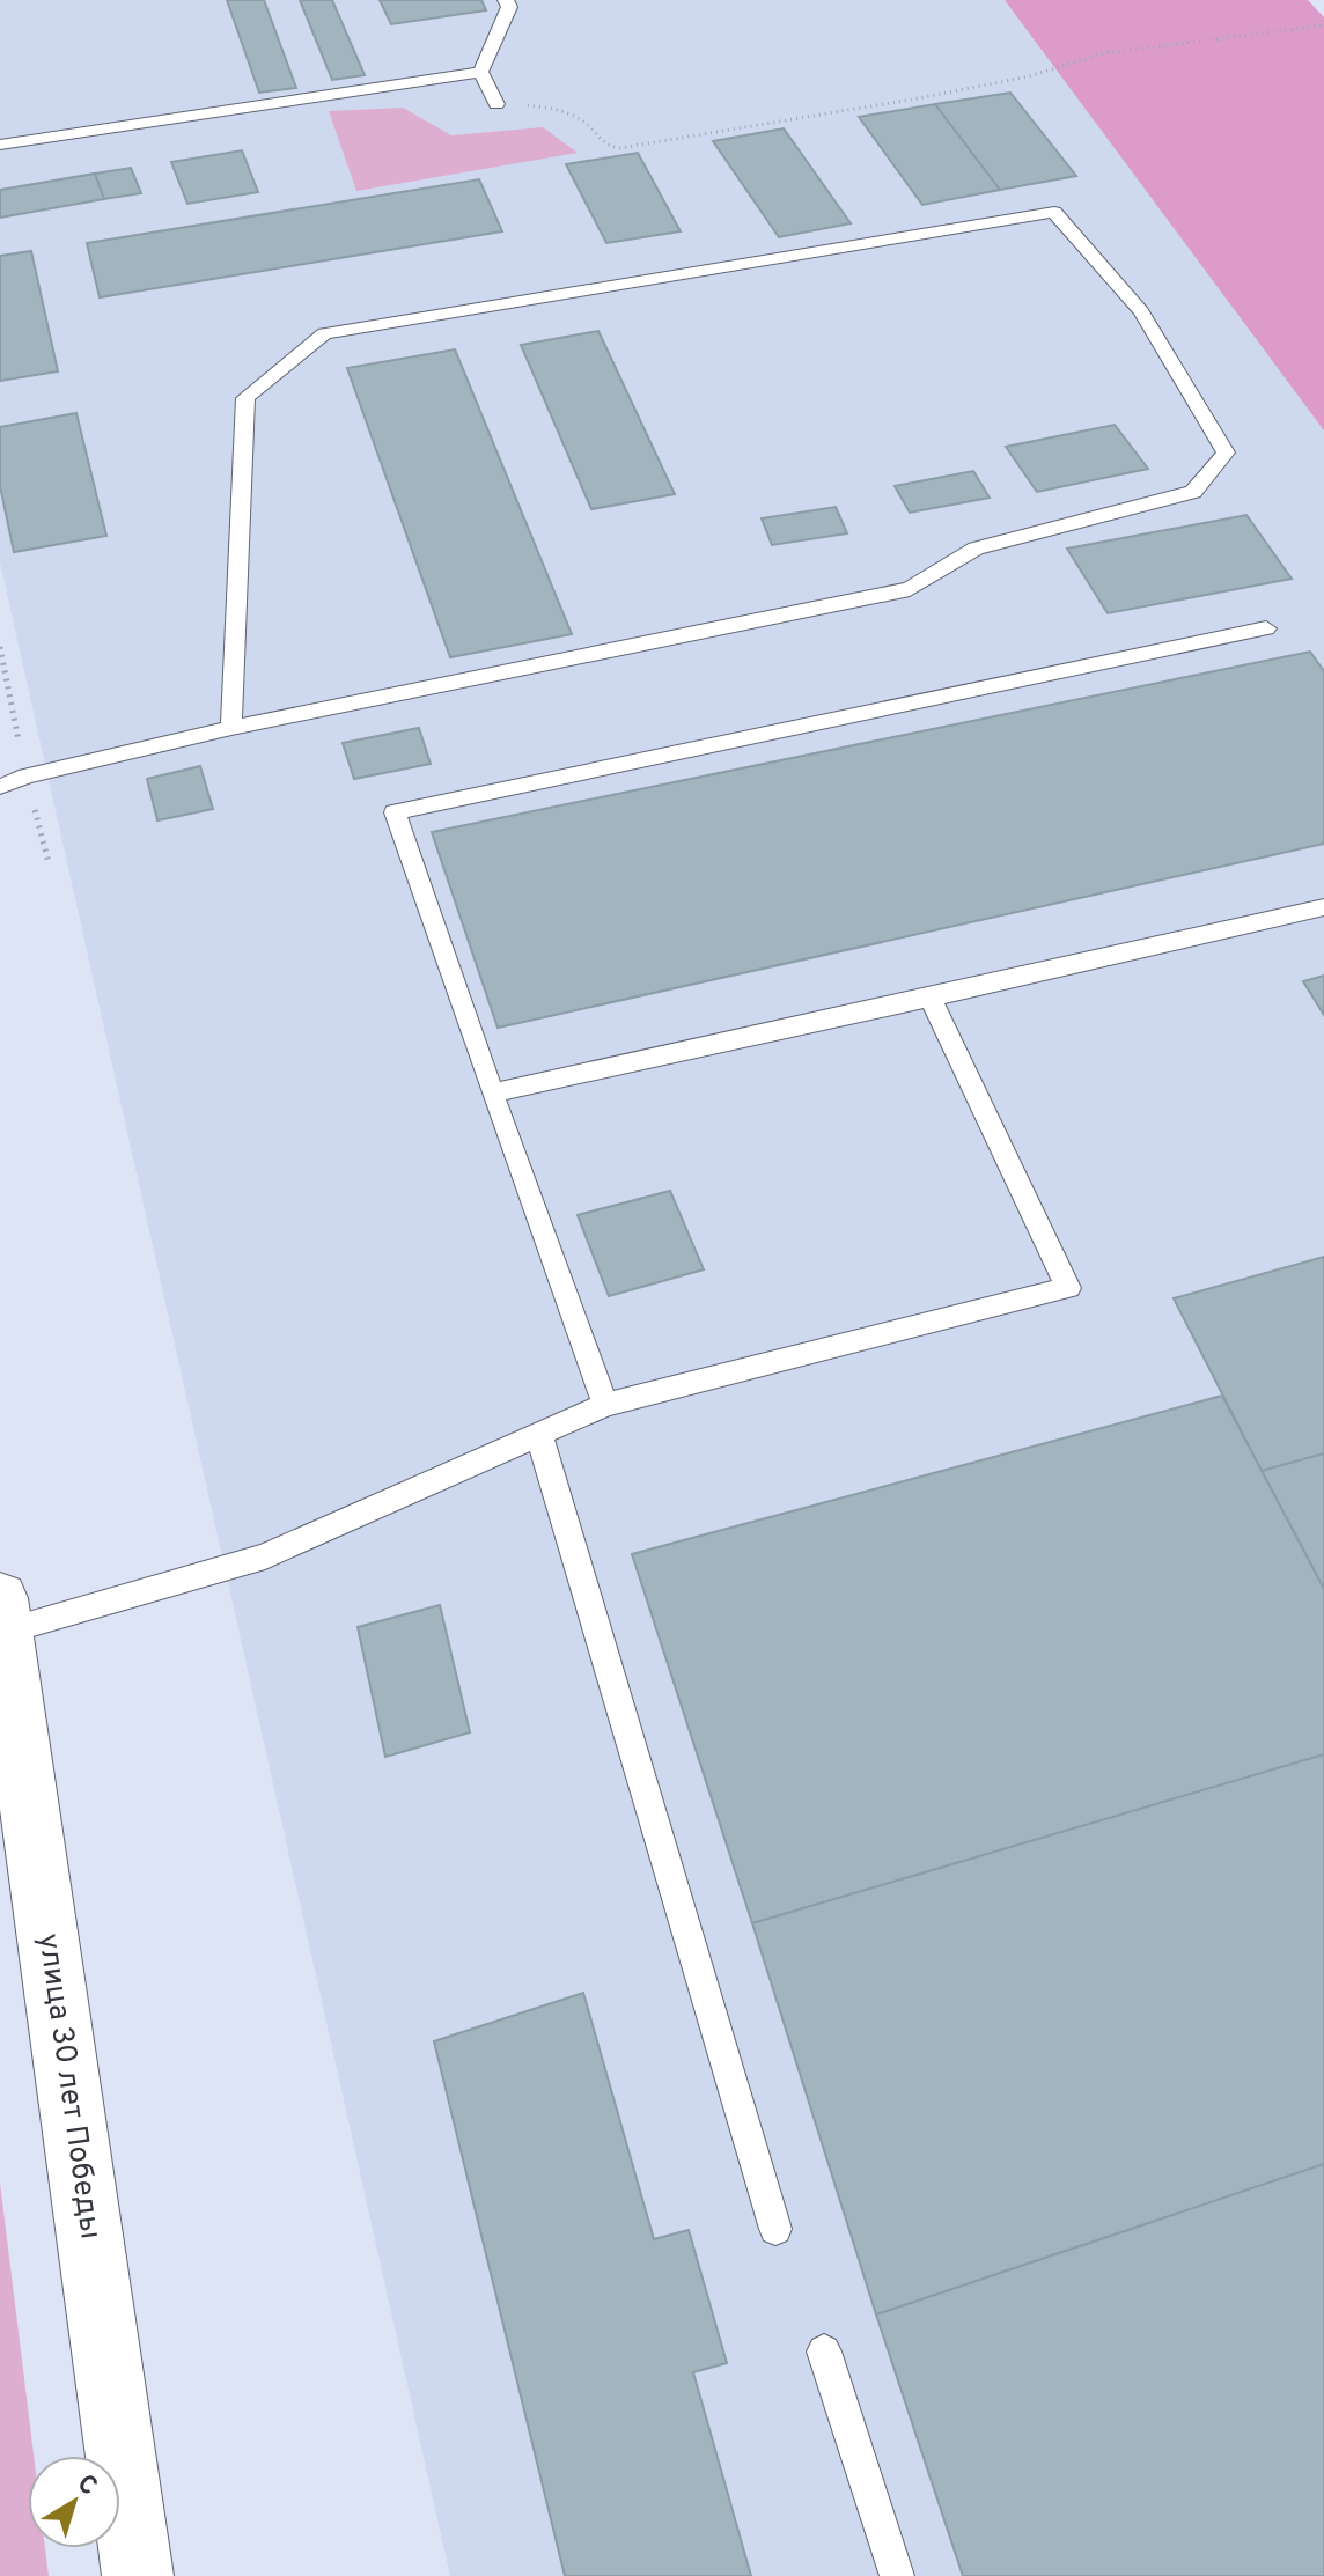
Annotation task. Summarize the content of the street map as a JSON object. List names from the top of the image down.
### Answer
{
  "streets": {
    "street": ["улица 30 лет Победы"]
  },
  "north": "top right"
}
